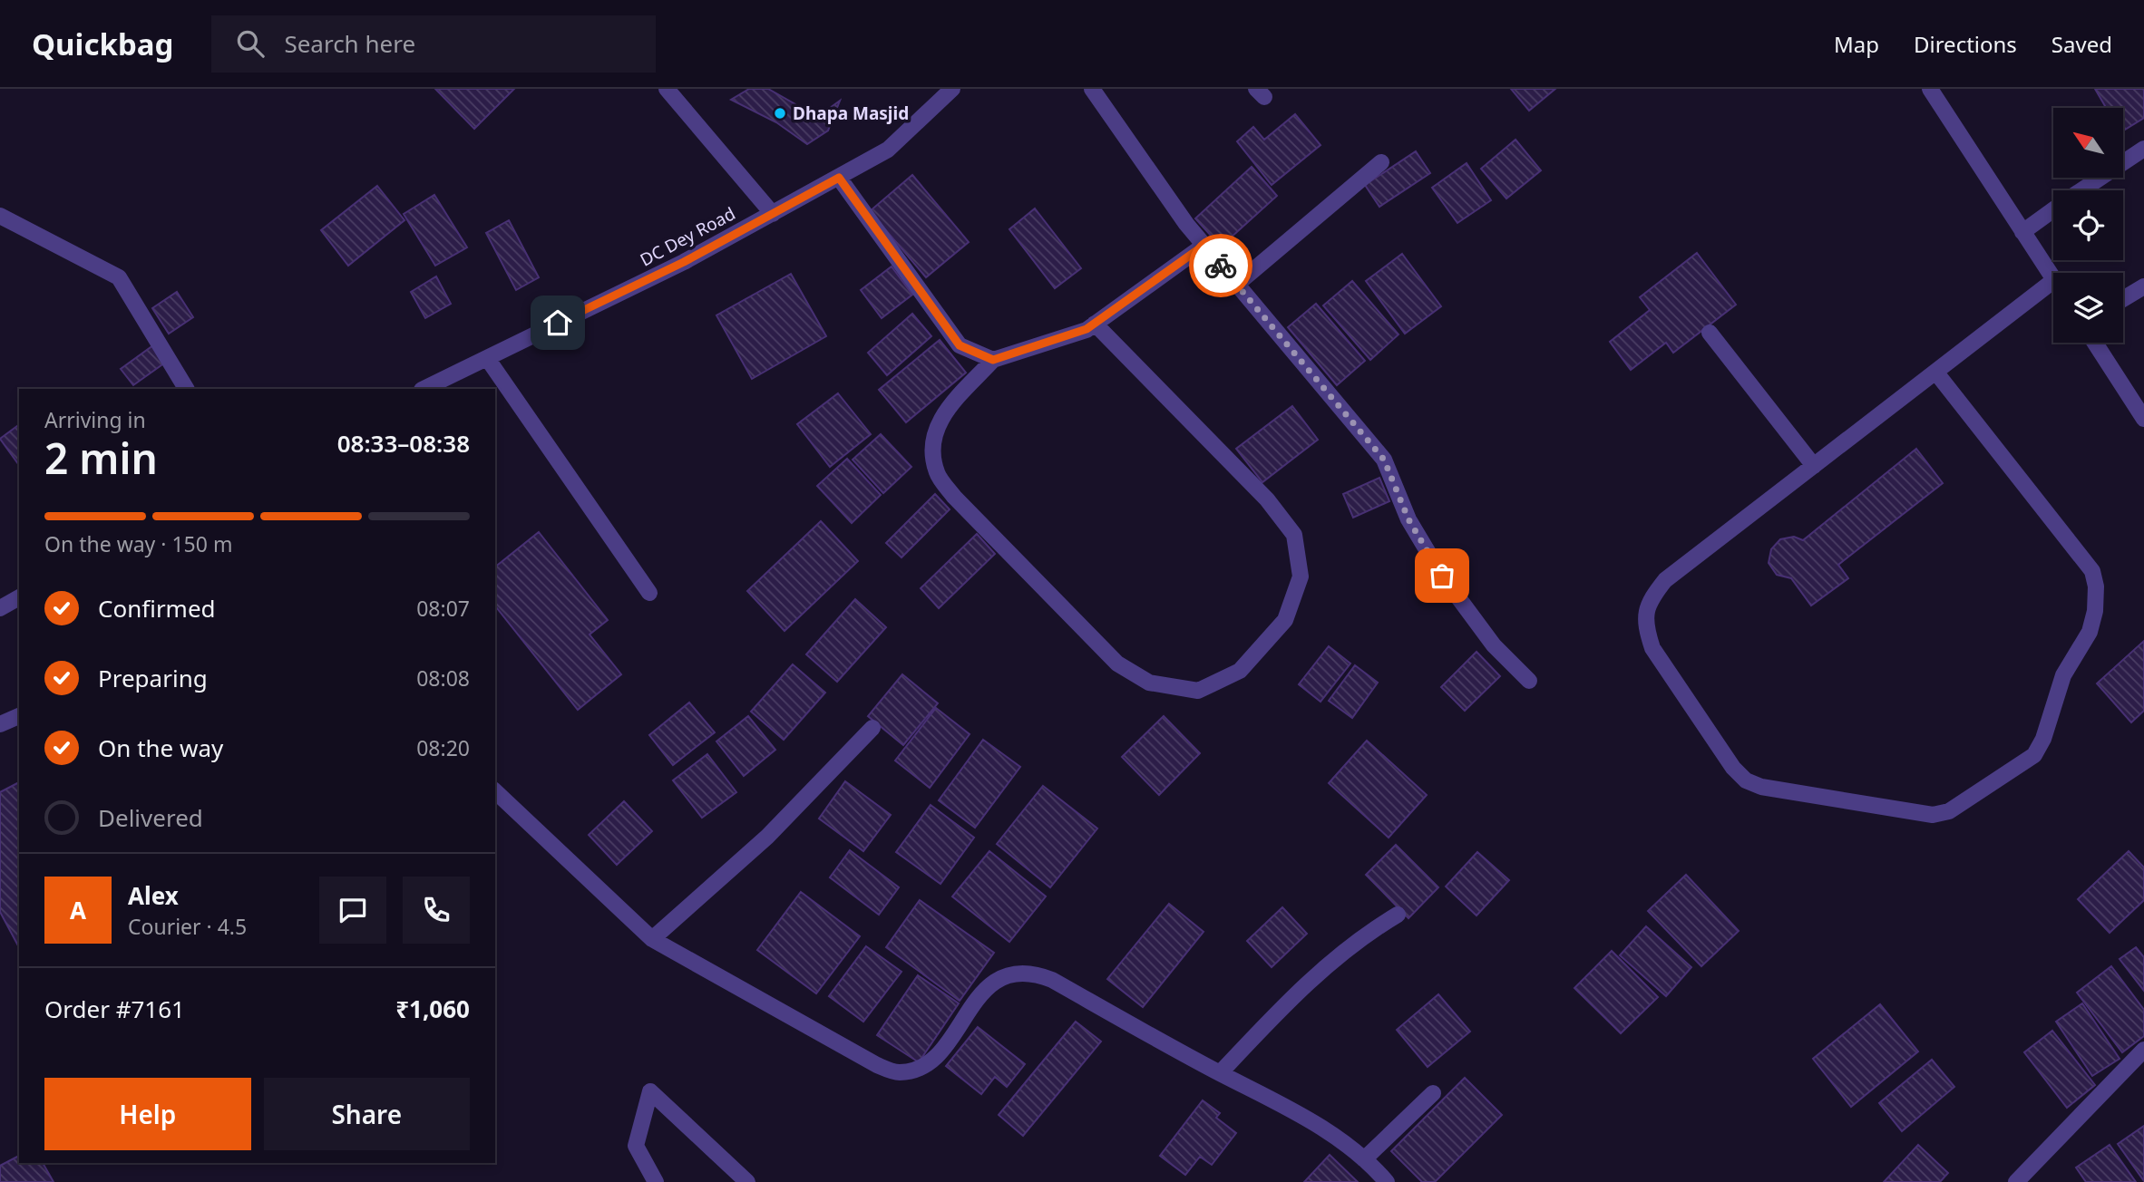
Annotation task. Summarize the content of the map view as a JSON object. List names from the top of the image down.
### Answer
{
  "streets": {
    "street": ["DC Dey Road"]
  },
  "places": ["Dhapa Masjid"],
  "north": "top left",
  "page": {
    "header": "Quickbag",
    "search": "Search here",
    "nav": ["Map", "Directions", "Saved"],
    "heading": ["2 min", "Arriving in", "08:33–08:38"],
    "panel": [
      "Alex",
      "Courier · 4.5",
      "Order #7161",
      "₹1,060"
    ],
    "bar": "On the way · 150 m",
    "list": [
      ["Confirmed", "08:07"],
      ["Preparing", "08:08"],
      ["On the way", "08:20"],
      "Delivered"
    ],
    "round": "A",
    "buttons": ["Help", "Share"]
  }
}
